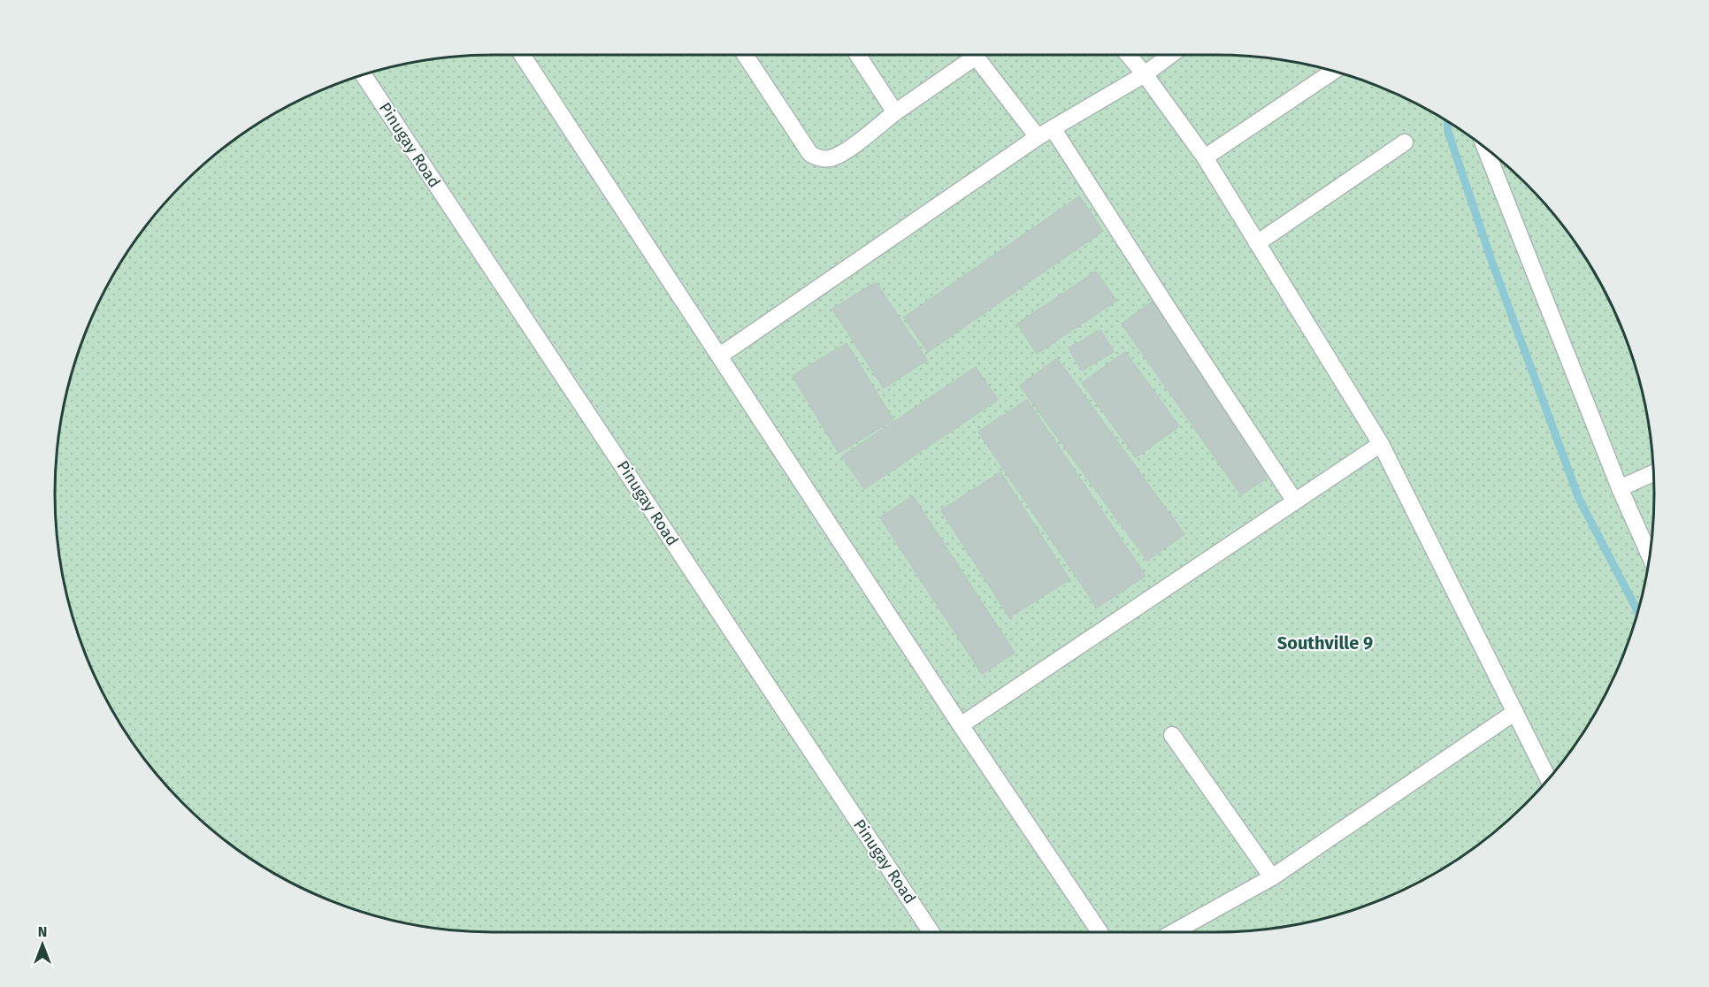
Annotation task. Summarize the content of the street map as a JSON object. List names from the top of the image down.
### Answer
{
  "streets": {
    "street": ["Pinugay Road"]
  },
  "districts": ["Southville 9"],
  "north": "top"
}
